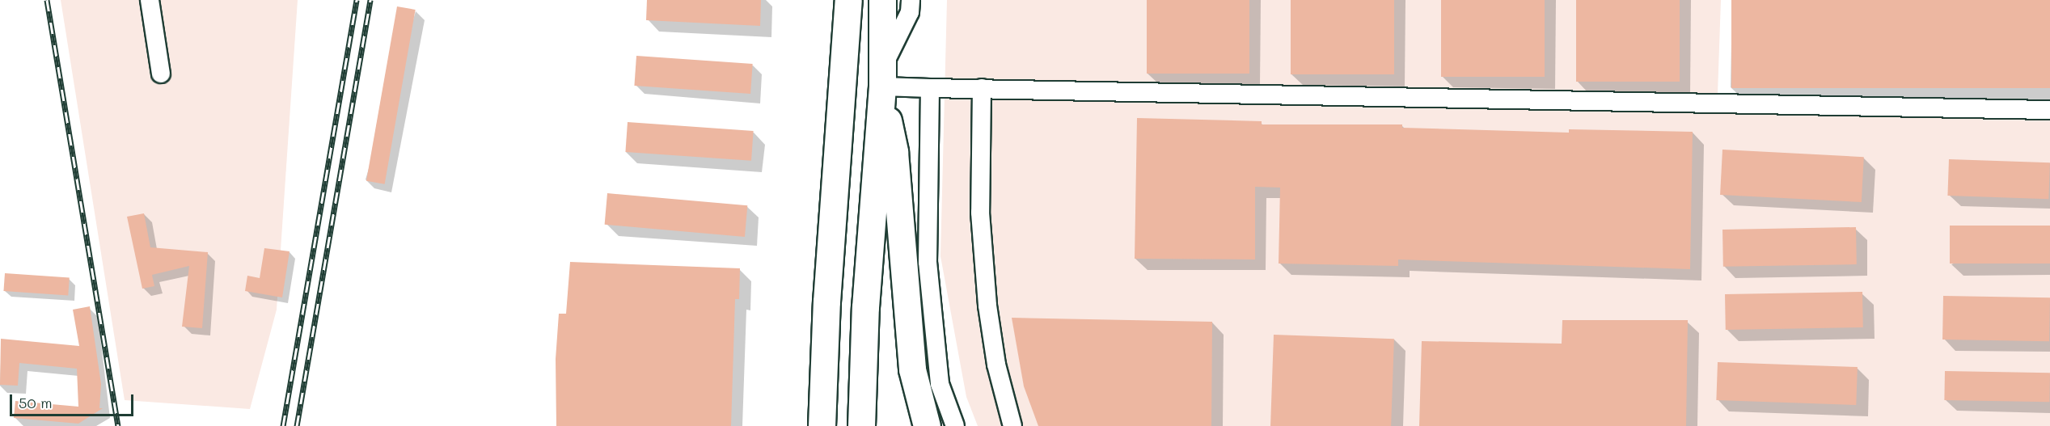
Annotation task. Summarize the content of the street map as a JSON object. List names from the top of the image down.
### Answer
{
  "scale_bar": "50 m"
}
